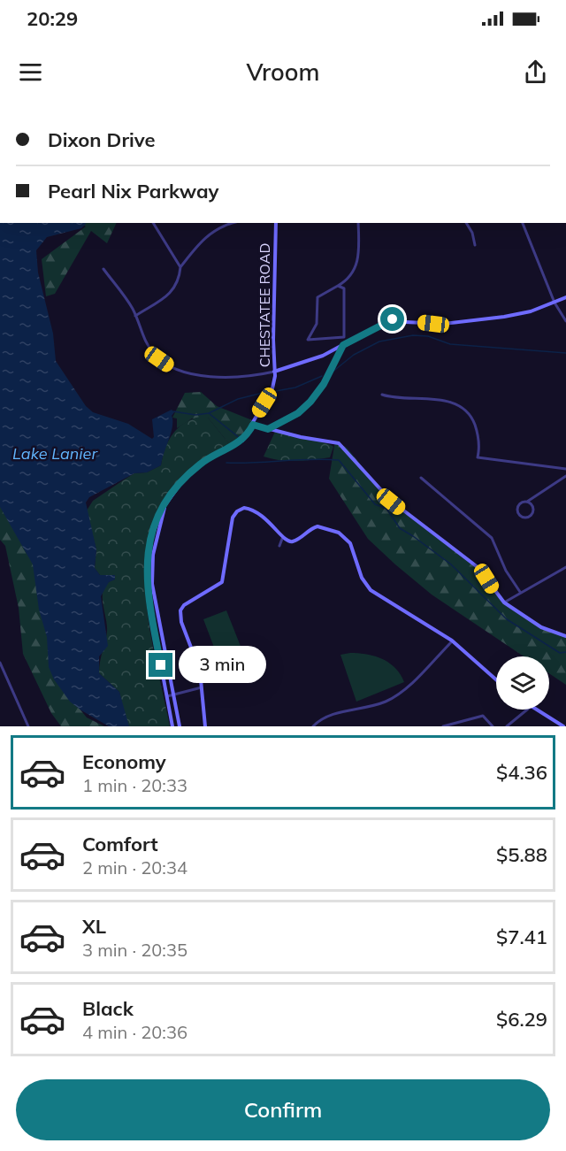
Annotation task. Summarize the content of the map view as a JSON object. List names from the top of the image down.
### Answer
{
  "streets": {
    "street": ["CHESTATEE ROAD"]
  },
  "water": ["Lake Lanier"],
  "page": {
    "status": "20:29",
    "header": "Vroom",
    "banner": ["Dixon Drive", "Pearl Nix Parkway"],
    "bubble": "3 min",
    "list": [
      {
        "name": "Economy",
        "note": "1 min · 20:33",
        "value": "$4.36"
      },
      {
        "name": "Comfort",
        "note": "2 min · 20:34",
        "value": "$5.88"
      },
      {
        "name": "XL",
        "note": "3 min · 20:35",
        "value": "$7.41"
      },
      {
        "name": "Black",
        "note": "4 min · 20:36",
        "value": "$6.29"
      }
    ],
    "buttons": "Confirm"
  }
}
